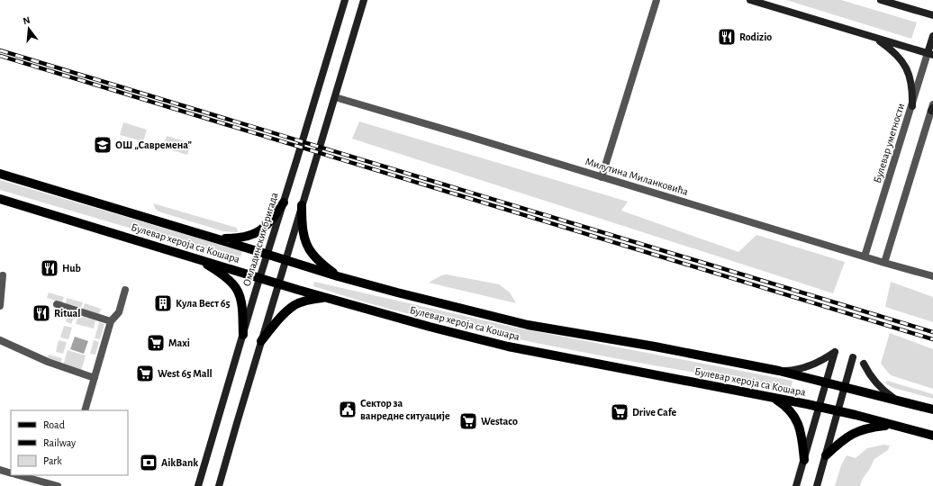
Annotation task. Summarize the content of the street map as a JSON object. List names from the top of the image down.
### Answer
{
  "streets": {
    "main road": ["Булевар уметности", "Омладинских бригада", "Булевар хероја са Кошара"],
    "street": ["Милутина Миланковића"]
  },
  "crossings": [
    ["Булевар уметности", "Милутина Миланковића"],
    ["Омладинских бригада", "Булевар хероја са Кошара"]
  ],
  "places": {
    "restaurant": ["Rodizio", "Hub", "Ritual"],
    "school or university": ["ОШ „Савремена”"],
    "building": ["Кула Вест 65"],
    "supermarket": [
      "Maxi",
      "West 65 Mall",
      "Drive Cafe",
      "Westaco"
    ],
    "public building": ["Сектор за ванредне ситуације"],
    "bank": ["AikBank"]
  },
  "legend": ["Road", "Railway", "Park"],
  "north": "top"
}
